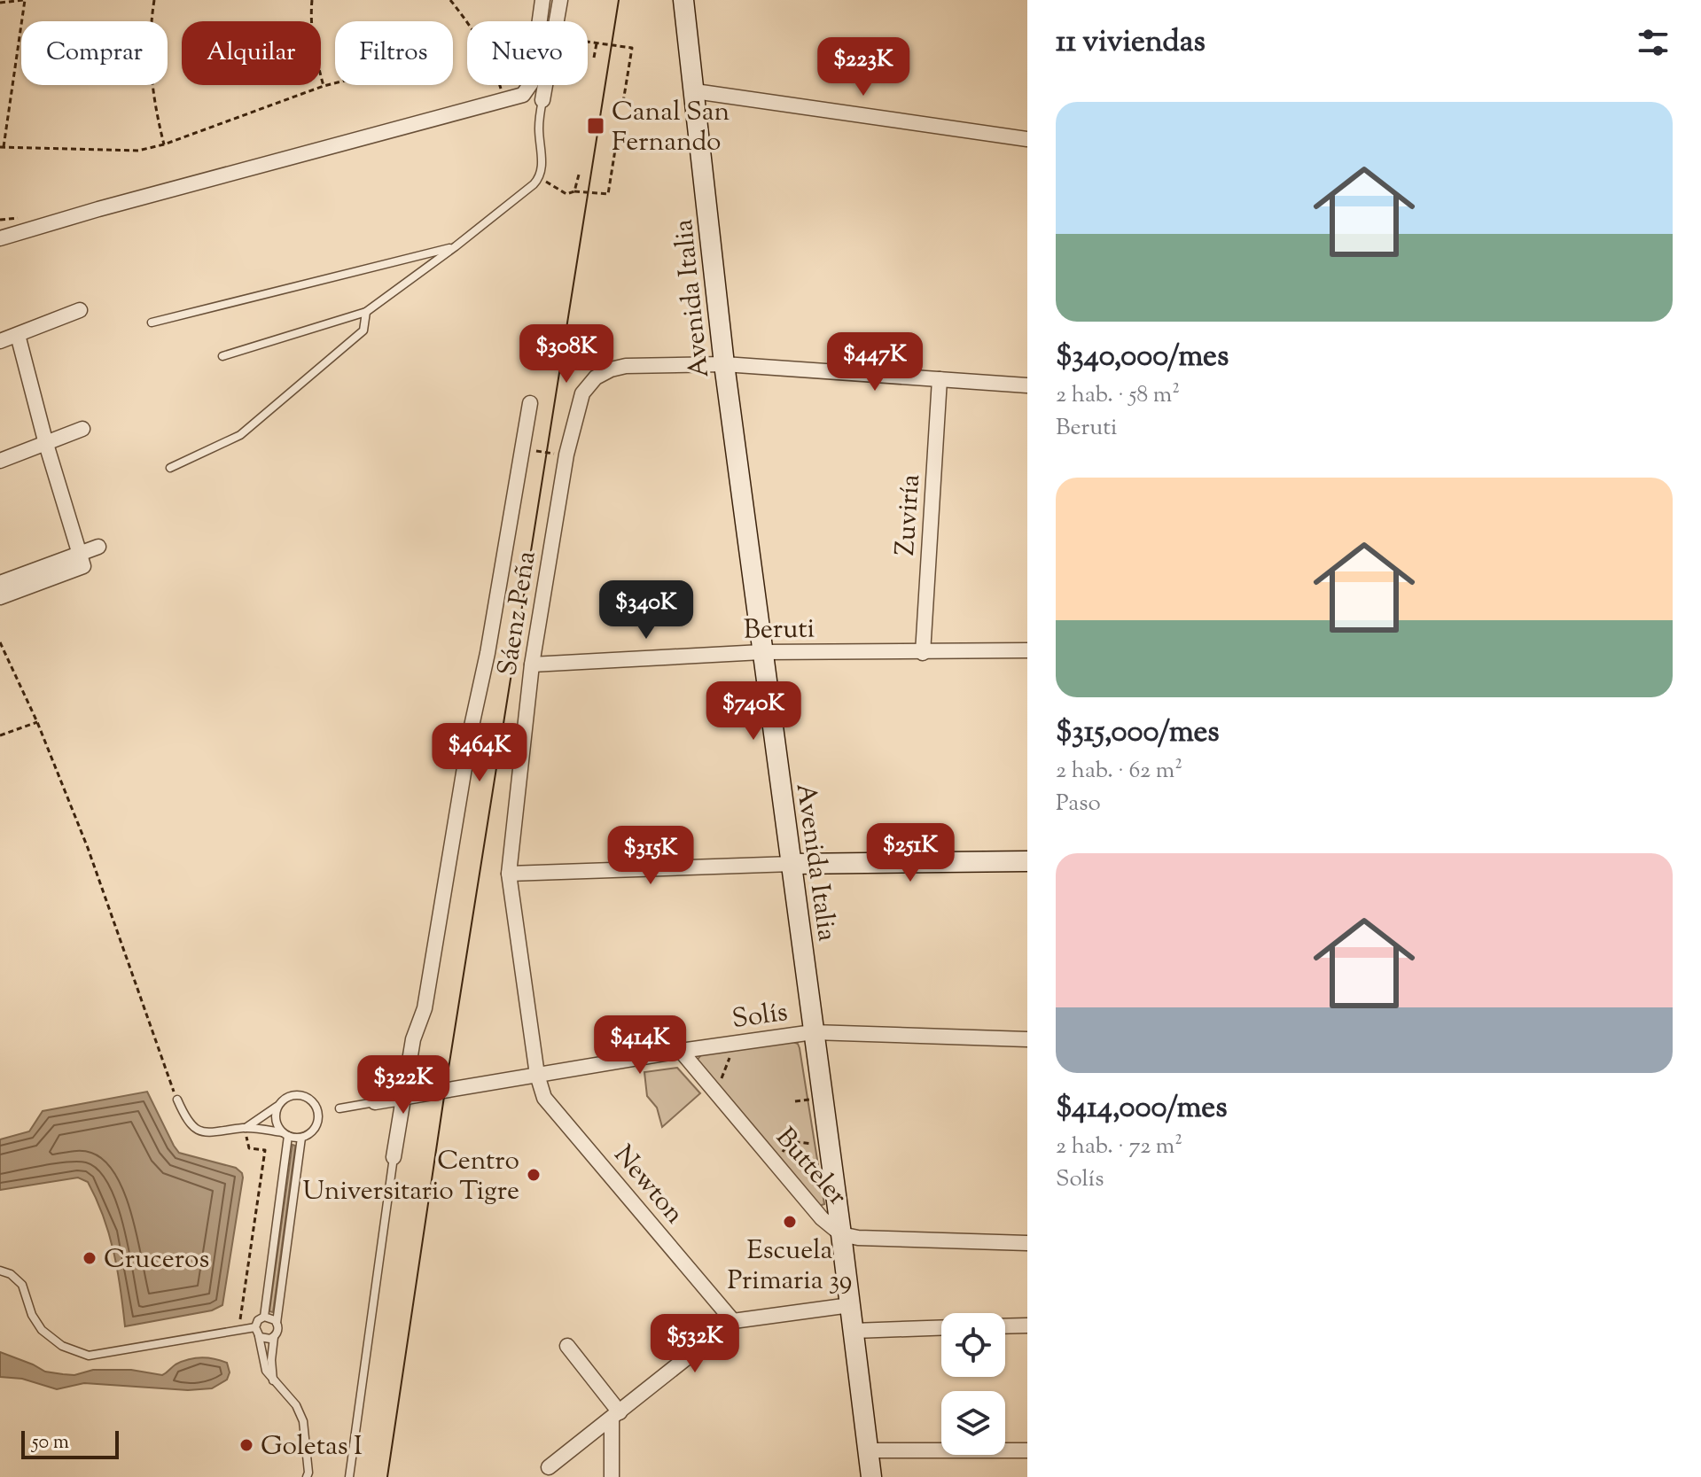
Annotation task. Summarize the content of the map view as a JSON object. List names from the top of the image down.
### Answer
{
  "streets": {
    "street": [
      "Avenida Italia",
      "Zuviría",
      "Sáenz Peña",
      "Beruti",
      "Solís",
      "Butteler",
      "Newton"
    ]
  },
  "crossings": [
    ["Avenida Italia", "Sáenz Peña"],
    ["Avenida Italia", "Beruti"],
    ["Avenida Italia", "Solís"],
    ["Avenida Italia", "Butteler"],
    ["Zuviría", "Beruti"],
    ["Sáenz Peña", "Beruti"],
    ["Sáenz Peña", "Solís"],
    ["Sáenz Peña", "Newton"],
    ["Solís", "Butteler"],
    ["Solís", "Newton"]
  ],
  "places": {
    "transit": ["Canal San Fernando"],
    "other": [
      "Centro Universitario Tigre",
      "Escuela Primaria 39",
      "Cruceros",
      "Goletas I"
    ]
  },
  "scale_bar": "50 m",
  "page": {
    "heading": "11 viviendas",
    "chip": [
      "Comprar",
      "Alquilar",
      "Filtros",
      "Nuevo"
    ],
    "price": [
      "$223K",
      "$308K",
      "$447K",
      "$340K",
      "$740K",
      "$464K",
      "$251K",
      "$315K",
      "$414K",
      "$322K",
      "$532K"
    ],
    "list": [
      {
        "name": "$340,000/mes",
        "note": "2 hab. · 58 m² · Beruti"
      },
      {
        "name": "$315,000/mes",
        "note": "2 hab. · 62 m² · Paso"
      },
      {
        "name": "$414,000/mes",
        "note": "2 hab. · 72 m² · Solís"
      }
    ],
    "scale": "50 m"
  }
}
